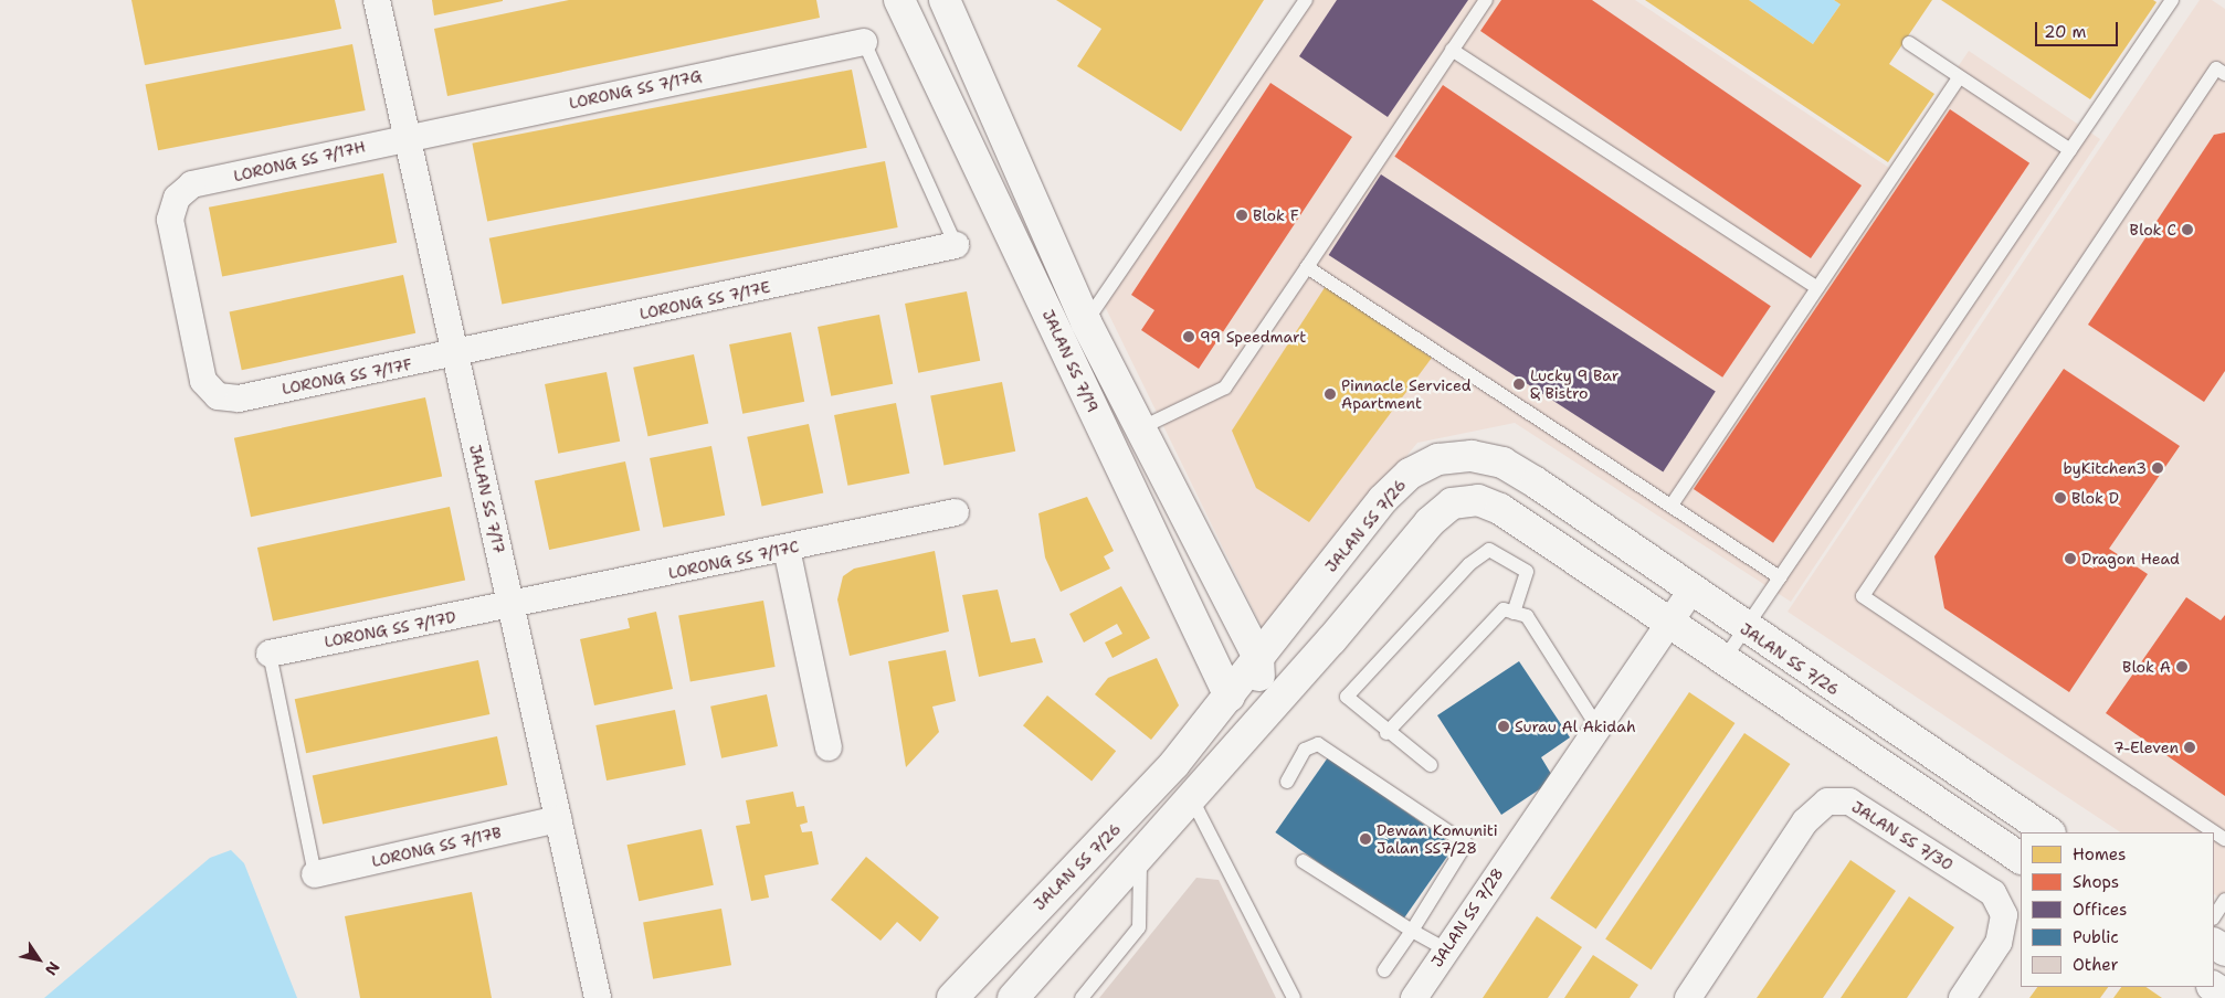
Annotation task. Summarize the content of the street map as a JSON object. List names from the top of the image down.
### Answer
{
  "streets": {
    "street": [
      "LORONG SS 7/17G",
      "LORONG SS 7/17H",
      "LORONG SS 7/17E",
      "JALAN SS 7/19",
      "LORONG SS 7/17F",
      "JALAN SS 7/17",
      "JALAN SS 7/26",
      "LORONG SS 7/17C",
      "LORONG SS 7/17D",
      "JALAN SS 7/30",
      "LORONG SS 7/17B",
      "JALAN SS 7/28"
    ]
  },
  "crossings": [
    ["LORONG SS 7/17G", "LORONG SS 7/17H"],
    ["LORONG SS 7/17G", "JALAN SS 7/17"],
    ["LORONG SS 7/17H", "LORONG SS 7/17F"],
    ["LORONG SS 7/17H", "JALAN SS 7/17"],
    ["LORONG SS 7/17E", "LORONG SS 7/17F"],
    ["LORONG SS 7/17E", "JALAN SS 7/17"],
    ["JALAN SS 7/19", "JALAN SS 7/26"],
    ["LORONG SS 7/17F", "JALAN SS 7/17"],
    ["JALAN SS 7/17", "LORONG SS 7/17C"],
    ["JALAN SS 7/17", "LORONG SS 7/17D"],
    ["JALAN SS 7/17", "LORONG SS 7/17B"],
    ["JALAN SS 7/26", "JALAN SS 7/28"],
    ["LORONG SS 7/17C", "LORONG SS 7/17D"]
  ],
  "places": [
    "Blok F",
    "Blok C",
    "99 Speedmart",
    "Lucky 9 Bar & Bistro",
    "Pinnacle Serviced Apartment",
    "byKitchen3",
    "Blok D",
    "Dragon Head",
    "Blok A",
    "Surau Al Akidah",
    "7-Eleven",
    "Dewan Komuniti Jalan SS7/28"
  ],
  "legend": [
    "Homes",
    "Shops",
    "Offices",
    "Public",
    "Other"
  ],
  "scale_bar": "20 m",
  "north": "bottom right"
}
